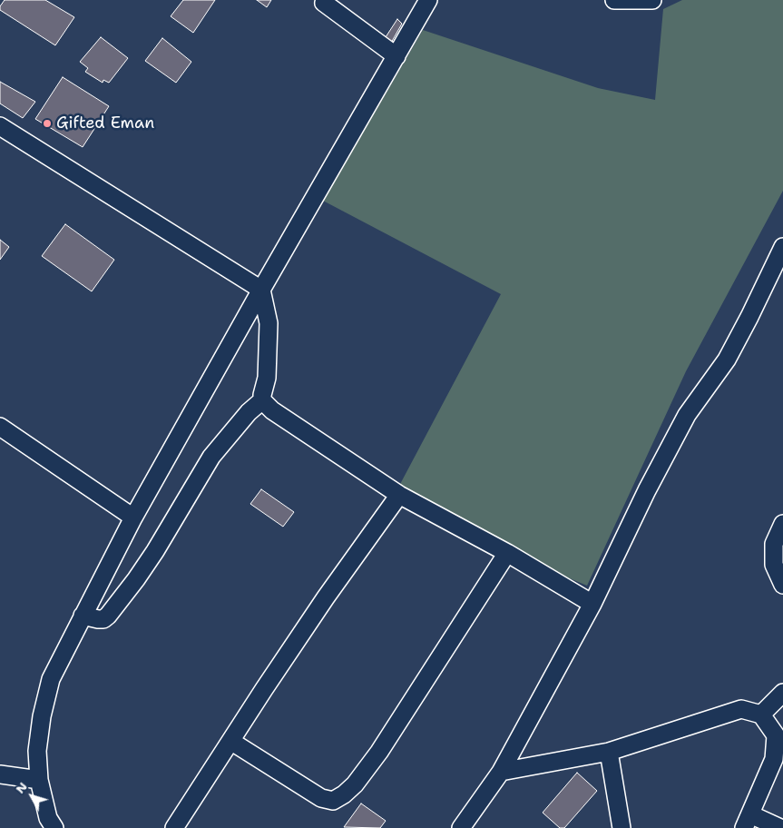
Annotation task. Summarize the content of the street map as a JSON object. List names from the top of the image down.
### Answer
{
  "places": ["Gifted Eman"],
  "north": "top left"
}
